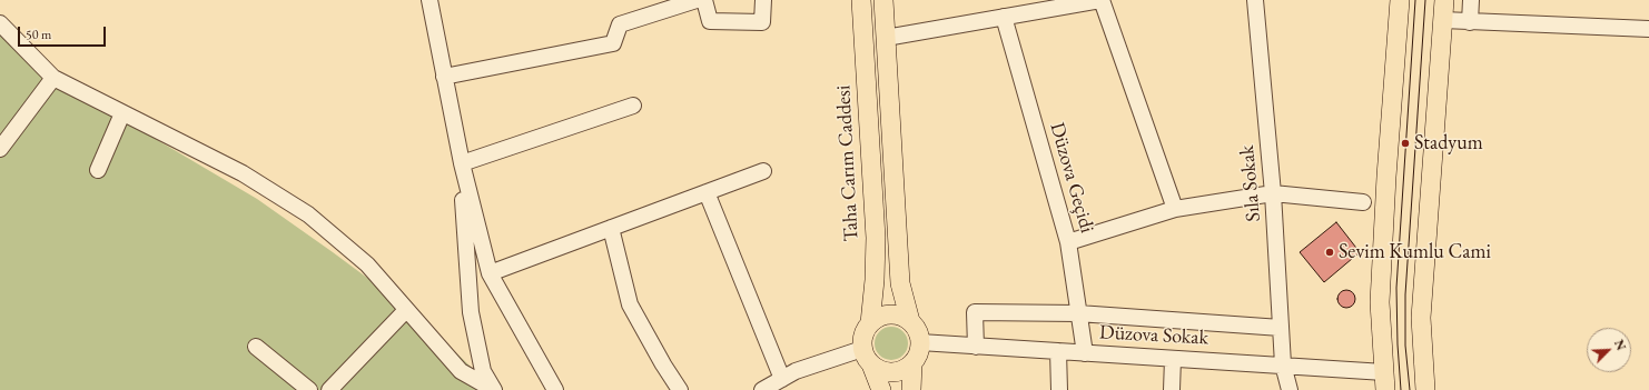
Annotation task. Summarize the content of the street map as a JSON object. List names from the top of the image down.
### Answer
{
  "streets": {
    "main road": ["Taha Carım Caddesi"],
    "street": ["Düzova Geçidi", "Sıla Sokak", "Düzova Sokak"]
  },
  "crossings": [
    ["Taha Carım Caddesi", "Düzova Sokak"],
    ["Düzova Geçidi", "Düzova Sokak"],
    ["Sıla Sokak", "Düzova Sokak"]
  ],
  "places": ["Stadyum", "Sevim Kumlu Cami"],
  "scale_bar": "50 m",
  "north": "top right"
}
